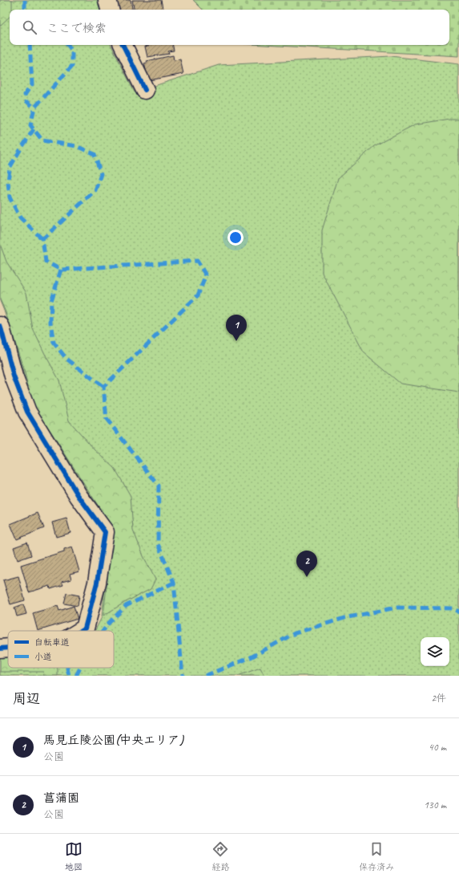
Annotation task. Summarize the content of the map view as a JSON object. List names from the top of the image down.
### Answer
{
  "legend": ["自転車道", "小道"],
  "page": {
    "search": "ここで検索",
    "pins": ["1", "2"],
    "heading": ["周辺", "2件"],
    "list": [
      {
        "mark": "1",
        "name": "馬見丘陵公園(中央エリア)",
        "note": "公園",
        "value": "40 m"
      },
      {
        "mark": "2",
        "name": "菖蒲園",
        "note": "公園",
        "value": "130 m"
      }
    ],
    "nav": ["地図", "経路", "保存済み"]
  }
}
